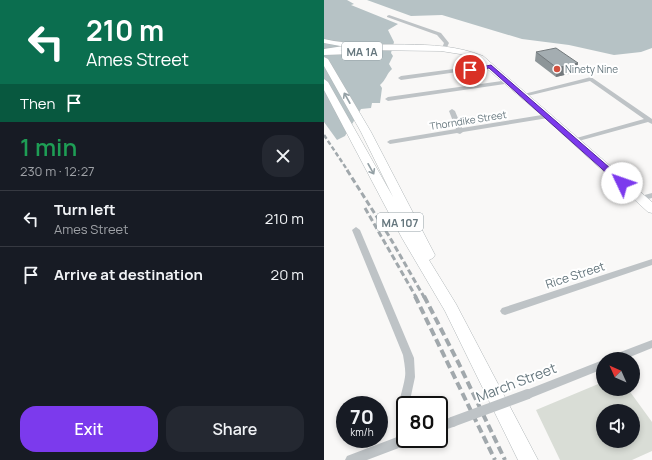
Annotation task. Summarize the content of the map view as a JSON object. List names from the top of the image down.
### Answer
{
  "streets": {
    "main road": ["MA 1A", "MA 107"],
    "street": ["Thorndike Street", "Rice Street", "March Street"]
  },
  "crossings": [
    ["MA 1A", "Thorndike Street"]
  ],
  "places": ["Ninety Nine"],
  "north": "top left",
  "page": {
    "turn": ["210 m", "Ames Street"],
    "then": "Then",
    "heading": ["1 min", "230 m · 12:27"],
    "list": [
      {
        "name": "Turn left",
        "note": "Ames Street",
        "value": "210 m"
      },
      {
        "name": "Arrive at destination",
        "value": "20 m"
      }
    ],
    "speed": "70 km/h",
    "limit": "80",
    "buttons": ["Exit", "Share"]
  }
}
